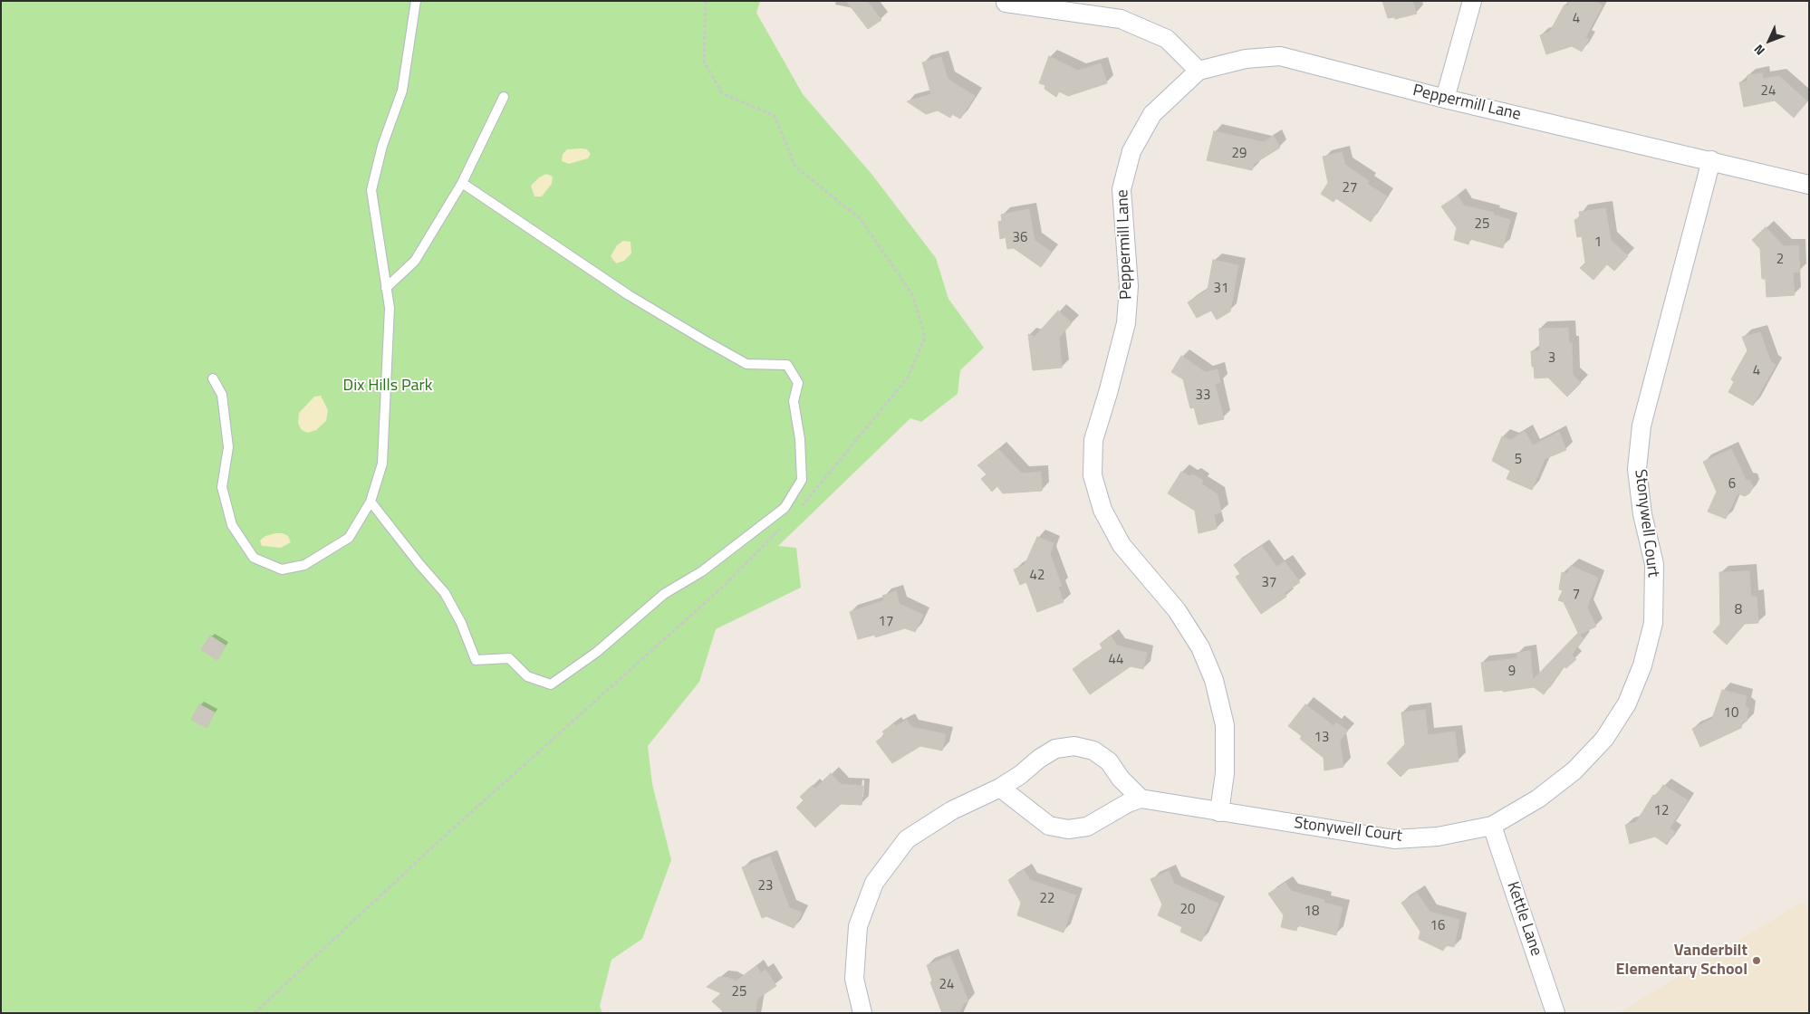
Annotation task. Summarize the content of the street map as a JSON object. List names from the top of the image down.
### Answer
{
  "streets": {
    "street": ["Peppermill Lane", "Stonywell Court", "Kettle Lane"]
  },
  "crossings": [
    ["Peppermill Lane", "Stonywell Court"],
    ["Stonywell Court", "Kettle Lane"]
  ],
  "parks": ["Dix Hills Park"],
  "places": ["Vanderbilt Elementary School"],
  "house_numbers": [
    "4",
    "24",
    "29",
    "27",
    "25",
    "36",
    "1",
    "2",
    "31",
    "3",
    "4",
    "33",
    "5",
    "6",
    "42",
    "37",
    "7",
    "8",
    "17",
    "44",
    "9",
    "10",
    "13",
    "12",
    "23",
    "22",
    "20",
    "18",
    "16",
    "24",
    "25"
  ],
  "north": "bottom left"
}
